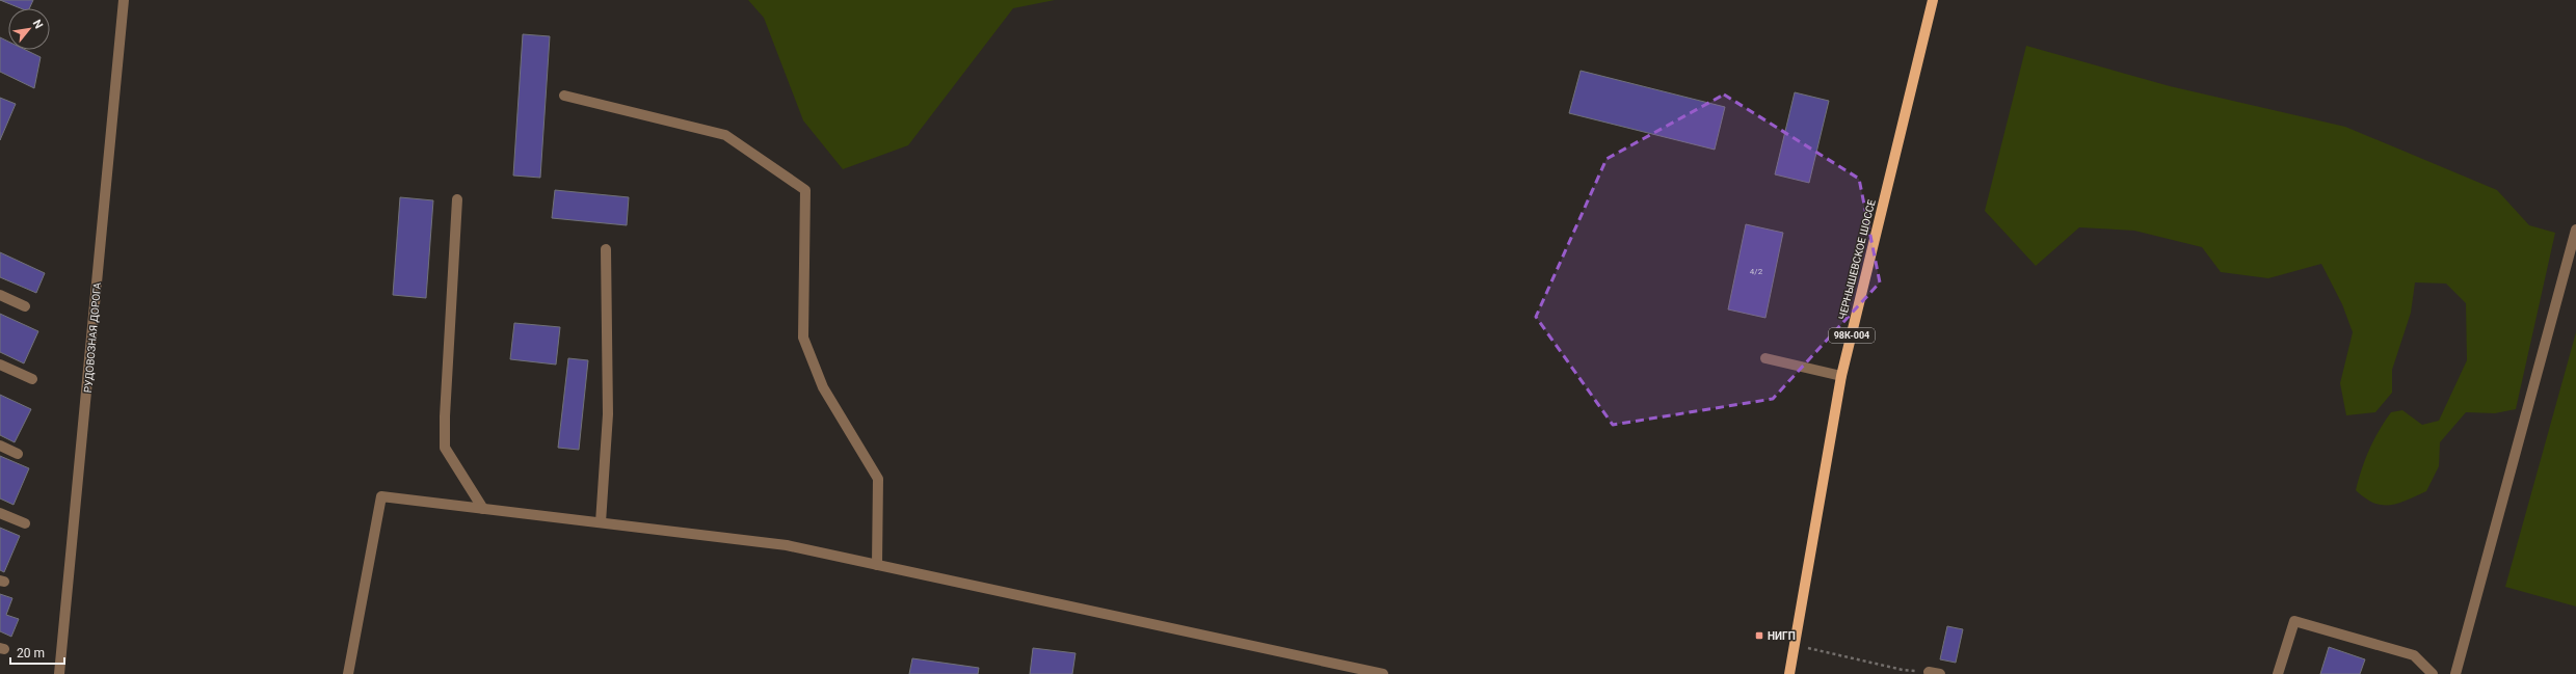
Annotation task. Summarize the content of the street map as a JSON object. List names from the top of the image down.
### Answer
{
  "streets": {
    "main road": ["ЧЕРНЫШЕВСКОЕ ШОССЕ", "98К-004"],
    "street": ["РУДОВОЗНАЯ ДОРОГА"]
  },
  "places": {
    "transit": ["НИГП"]
  },
  "house_numbers": ["4/2"],
  "scale_bar": "20 m",
  "north": "top right"
}
